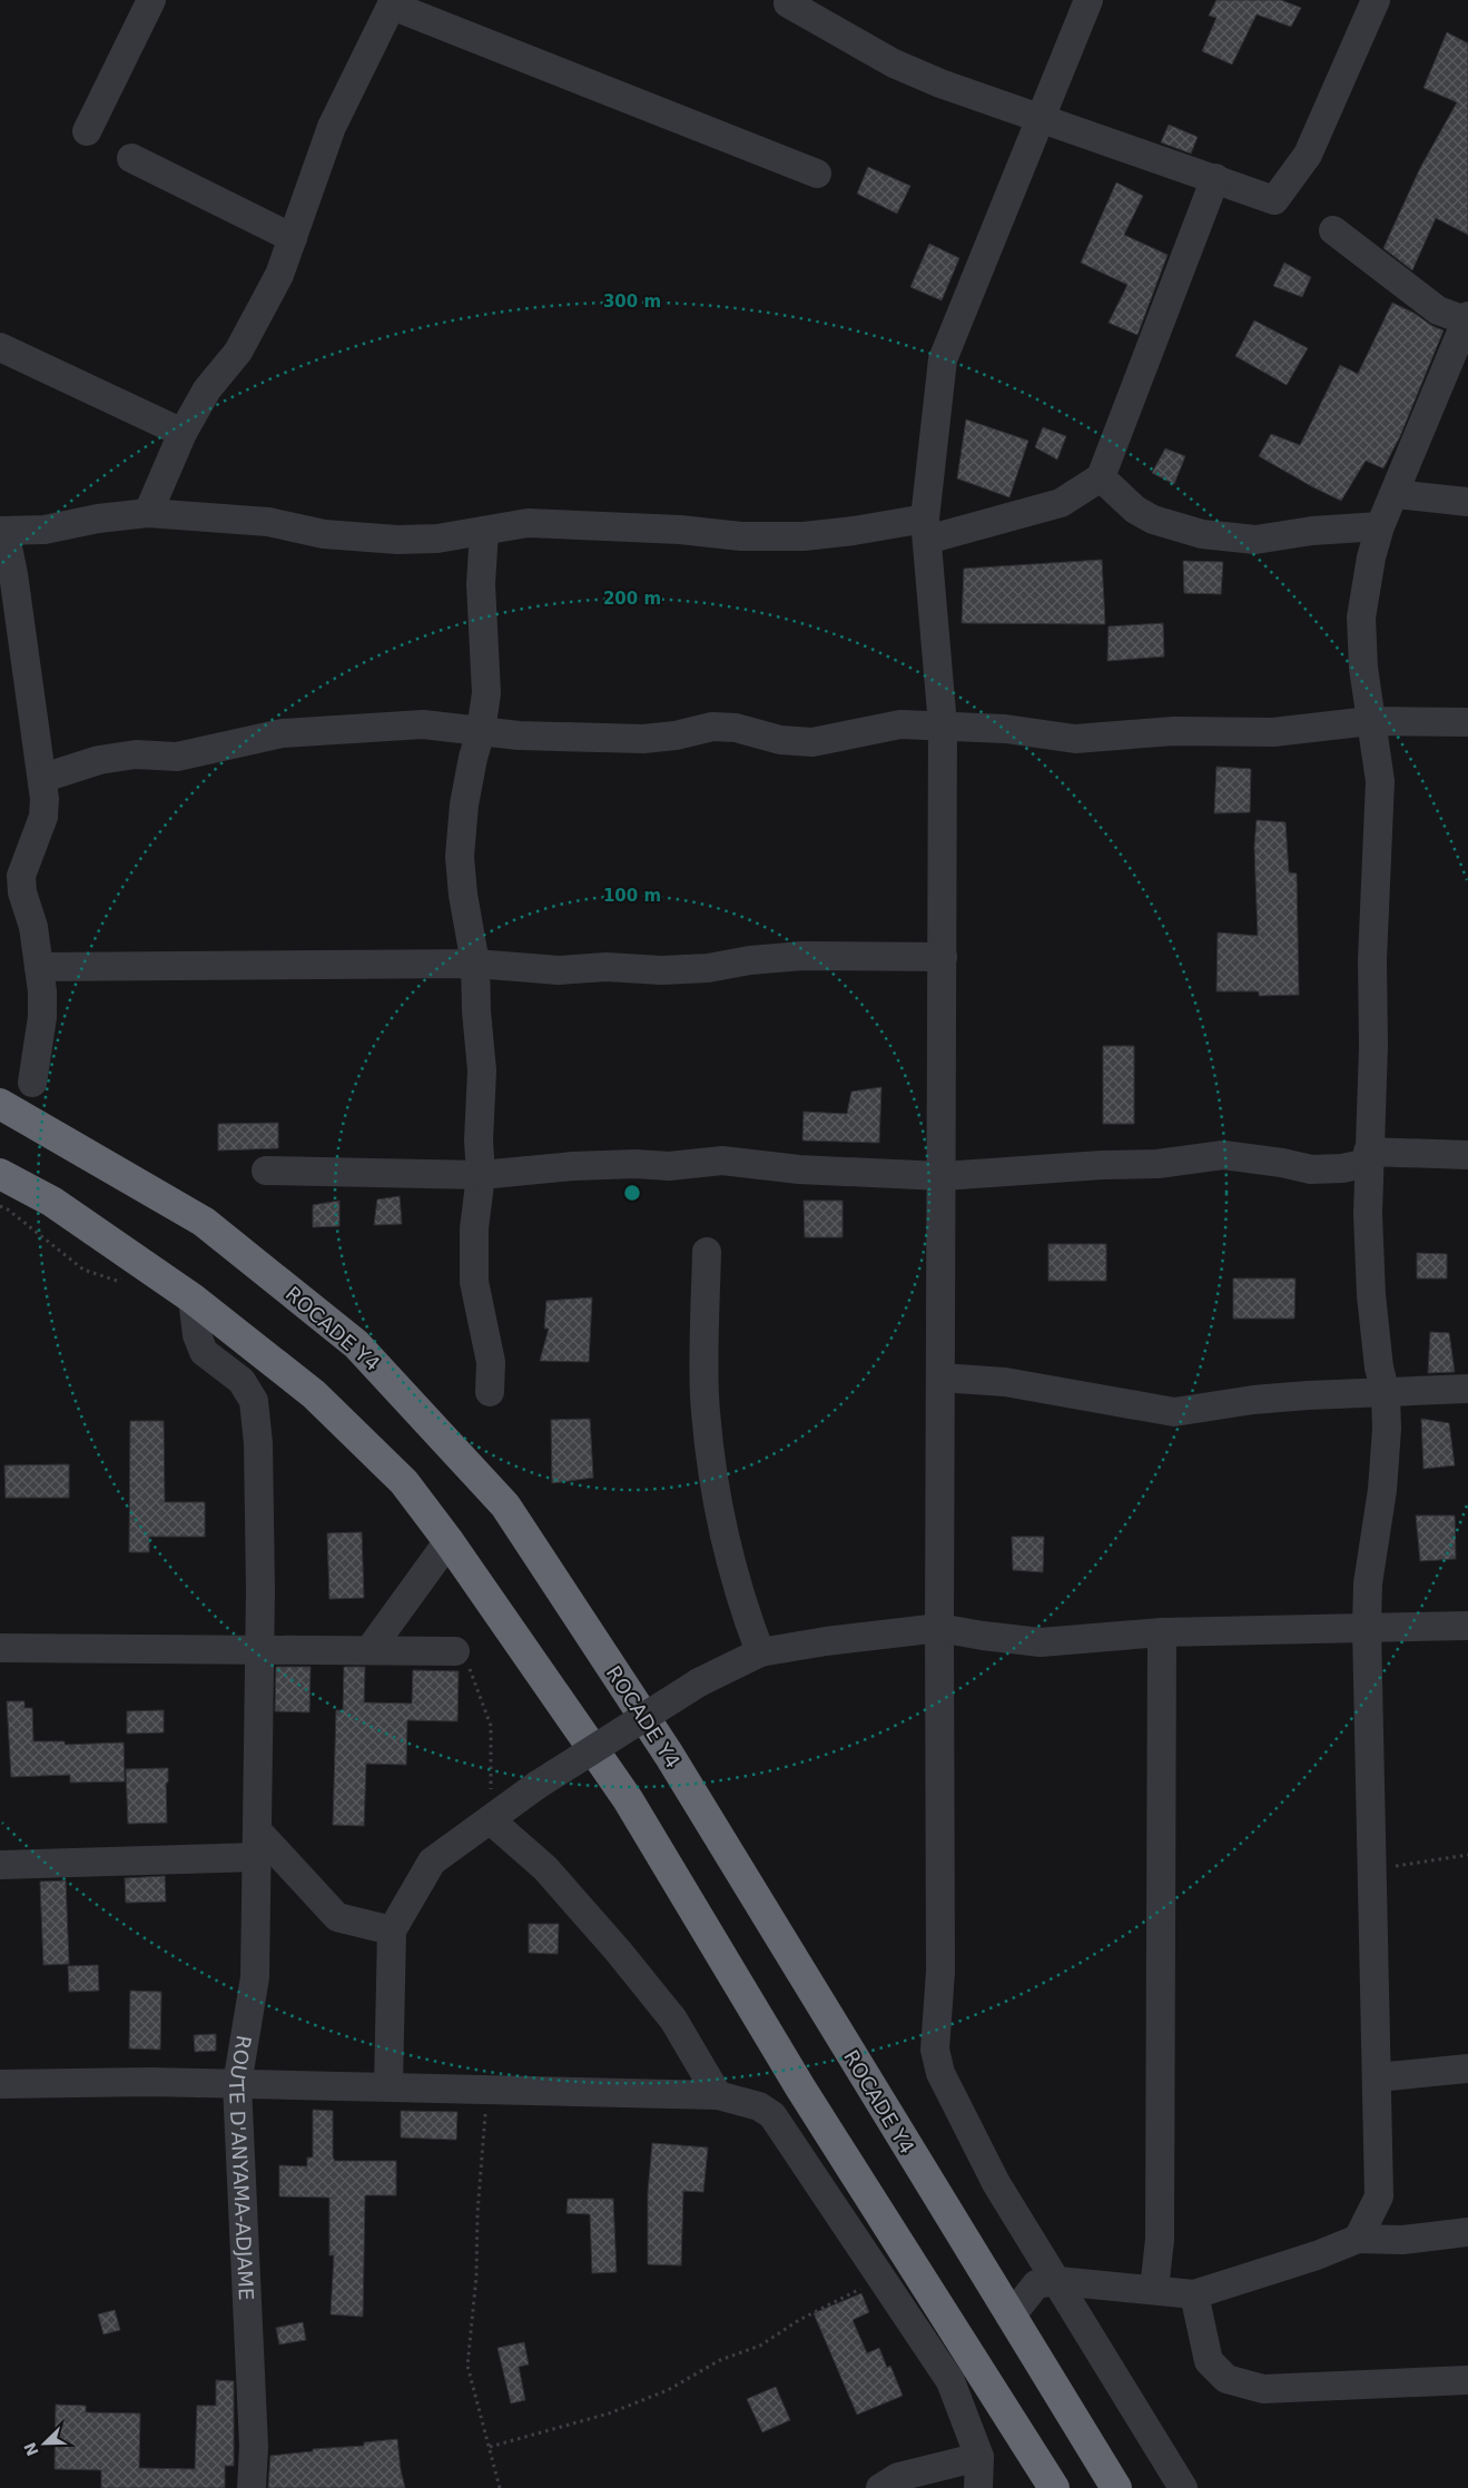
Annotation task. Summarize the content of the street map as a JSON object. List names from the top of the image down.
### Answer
{
  "streets": {
    "highway": ["ROCADE Y4"],
    "street": ["ROUTE D'ANYAMA-ADJAME"]
  },
  "north": "bottom left",
  "rings": ["300 m", "200 m", "100 m"]
}
